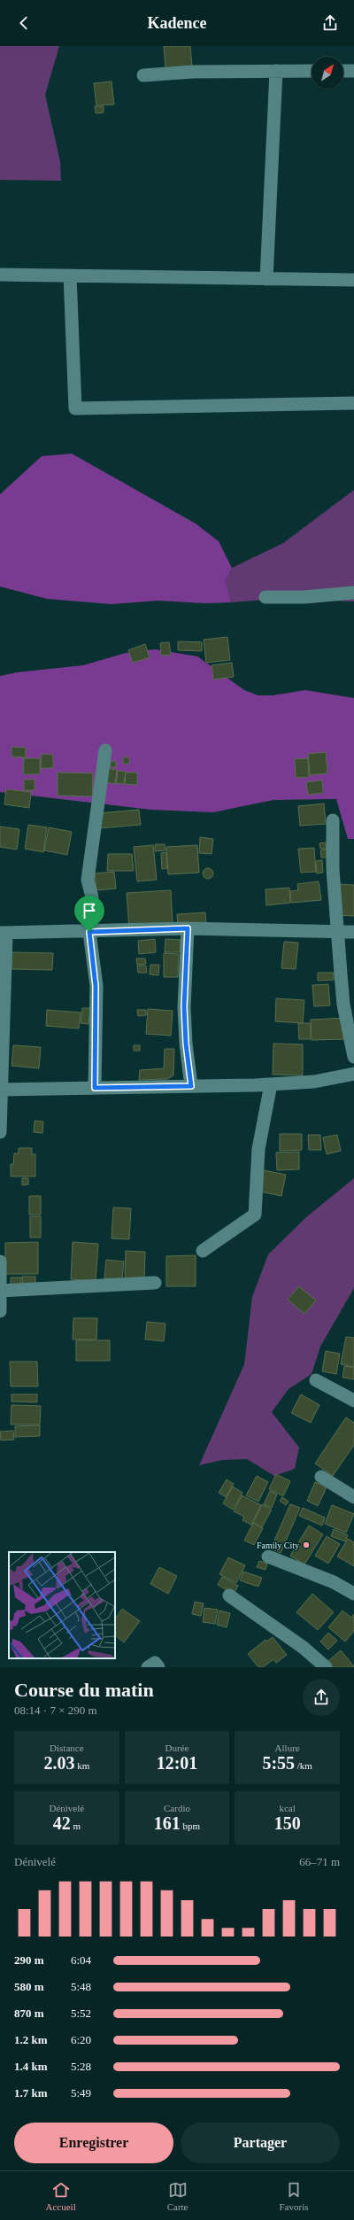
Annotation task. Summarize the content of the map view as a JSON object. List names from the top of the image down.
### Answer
{
  "places": ["Family City"],
  "north": "top right",
  "page": {
    "header": "Kadence",
    "heading": ["Course du matin", "08:14 · 7 × 290 m"],
    "stats": [
      ["Distance", "2.03 km"],
      ["Durée", "12:01"],
      ["Allure", "5:55 /km"],
      ["Dénivelé", "42 m"],
      ["Cardio", "161 bpm"],
      ["kcal", "150"]
    ],
    "chart": ["Dénivelé", "66–71 m"],
    "list": [
      {
        "name": "290 m",
        "note": "6:04"
      },
      {
        "name": "580 m",
        "note": "5:48"
      },
      {
        "name": "870 m",
        "note": "5:52"
      },
      {
        "name": "1.2 km",
        "note": "6:20"
      },
      {
        "name": "1.4 km",
        "note": "5:28"
      },
      {
        "name": "1.7 km",
        "note": "5:49"
      }
    ],
    "buttons": ["Enregistrer", "Partager"],
    "tabs": ["Accueil", "Carte", "Favoris"]
  }
}
